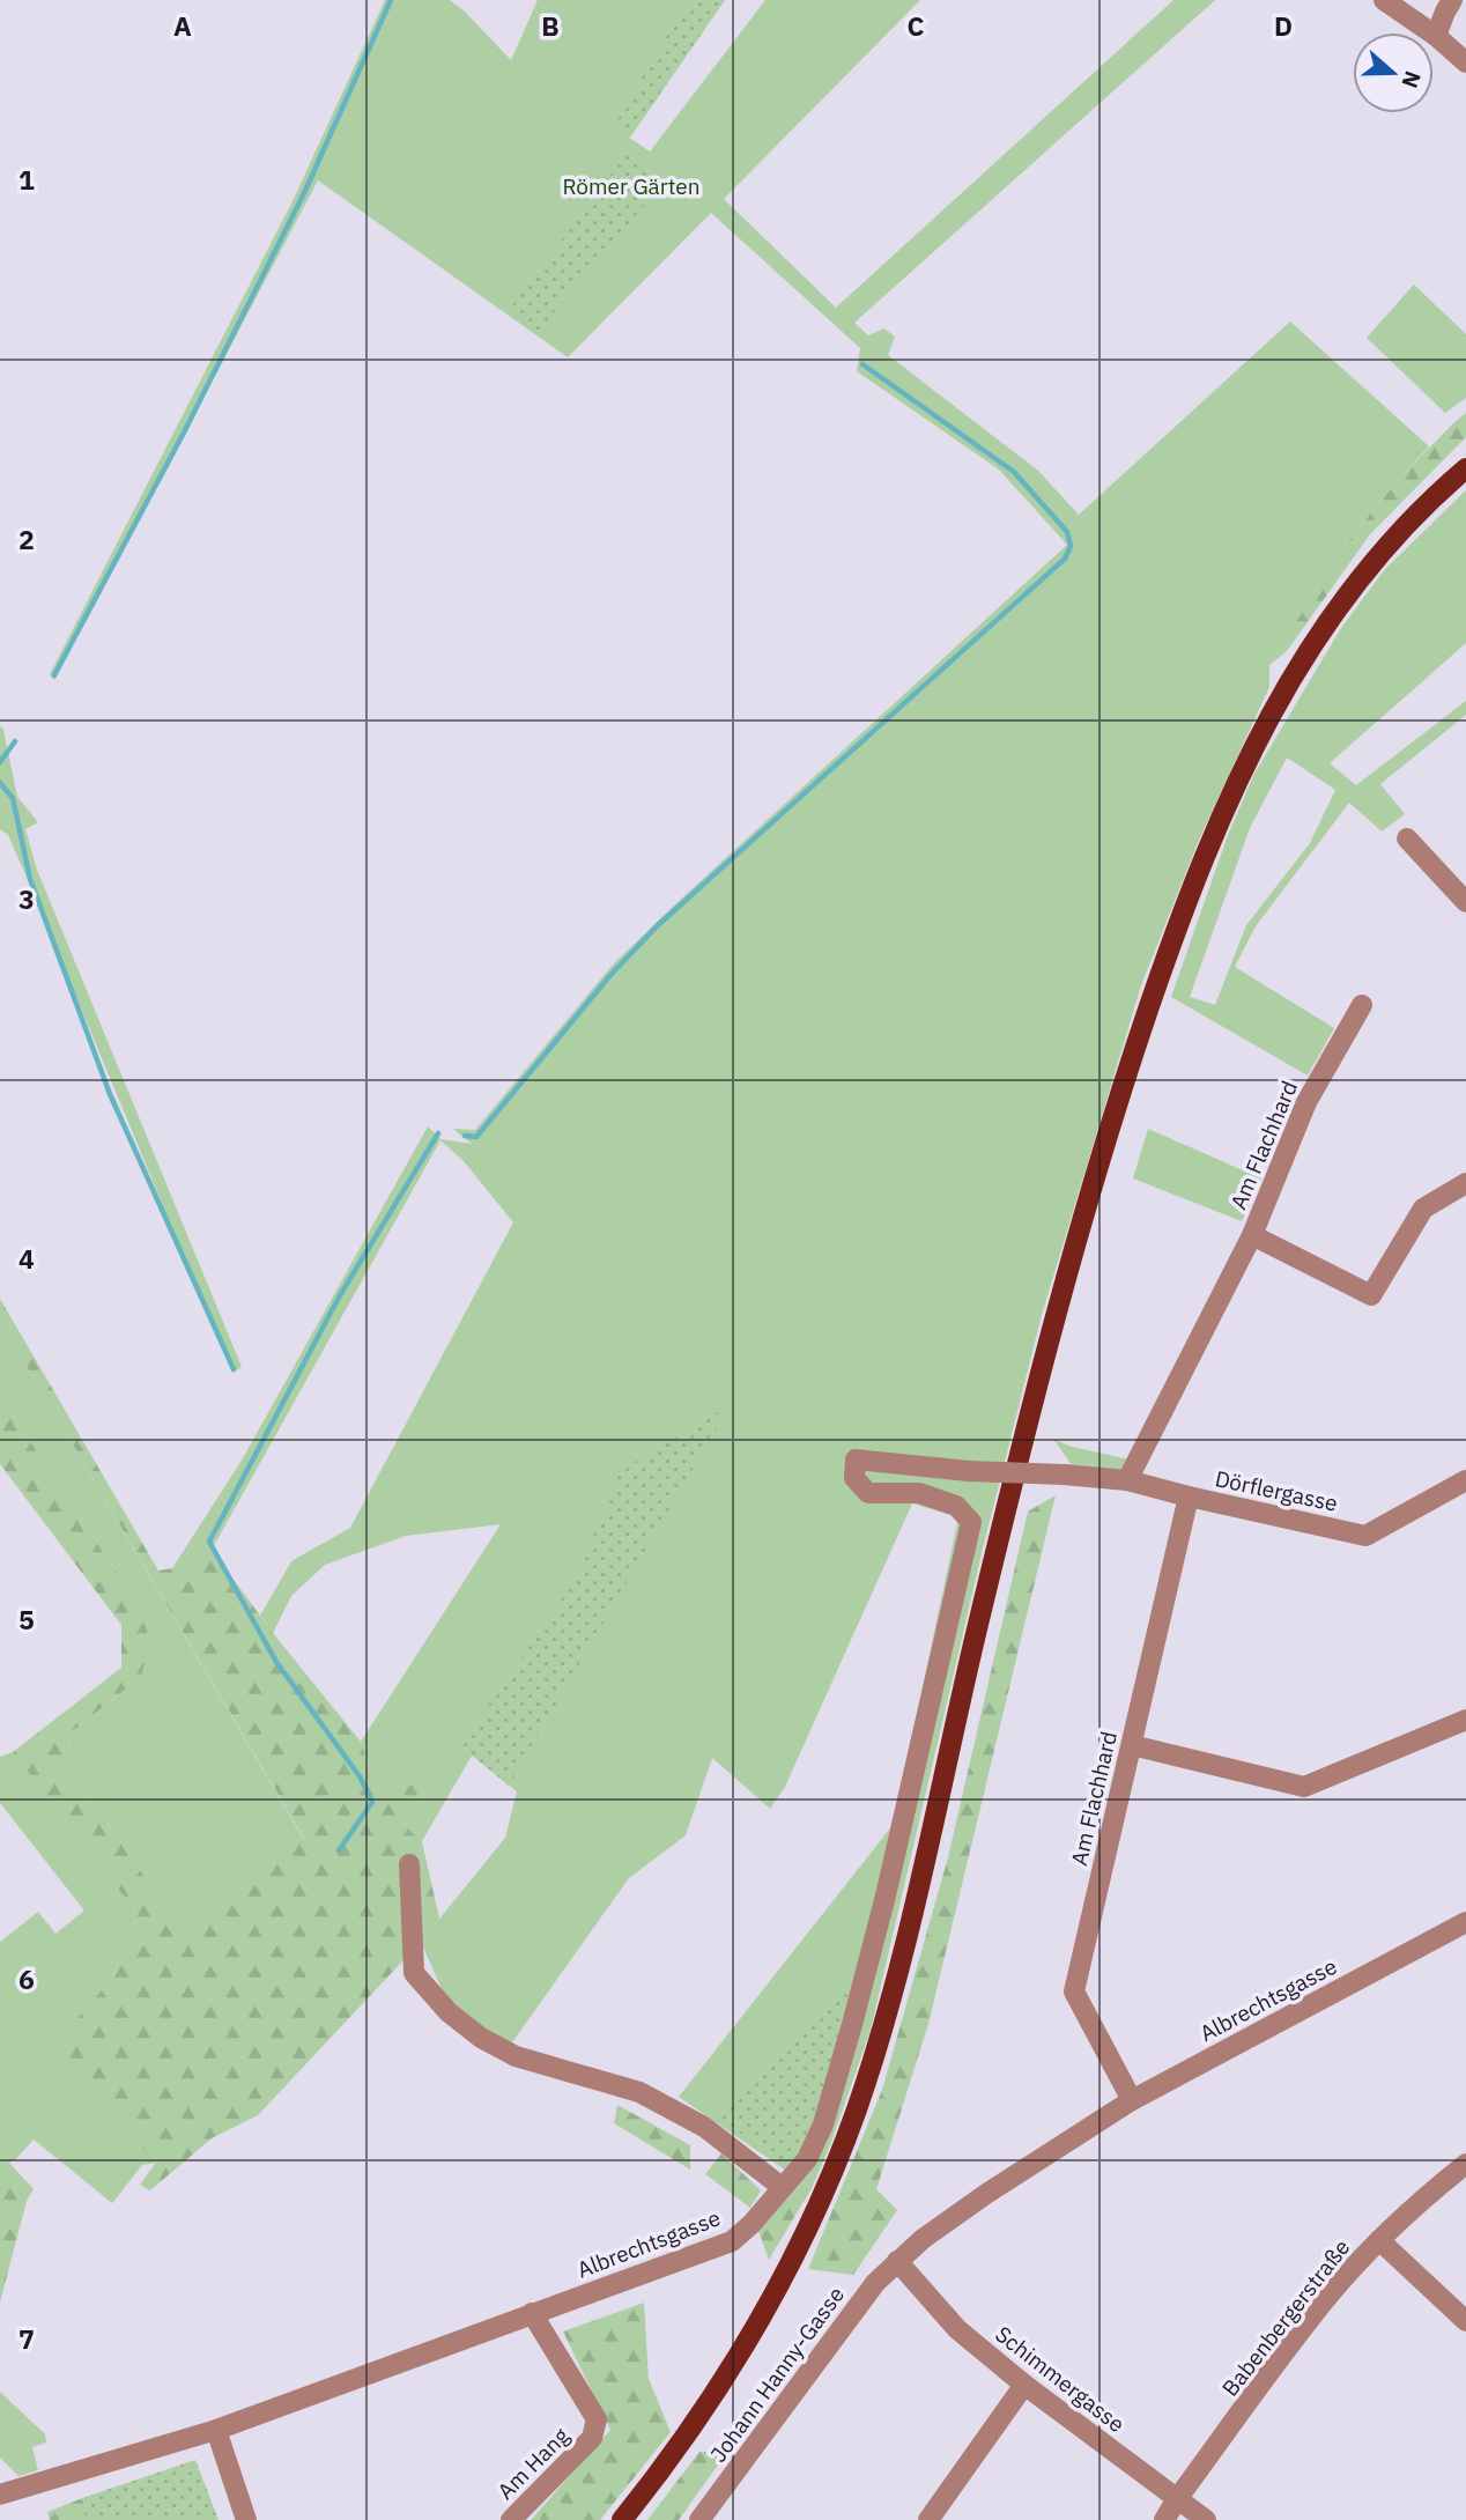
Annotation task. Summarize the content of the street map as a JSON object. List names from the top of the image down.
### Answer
{
  "streets": {
    "street": [
      "Am Flachhard",
      "Dörflergasse",
      "Albrechtsgasse",
      "Babenbergerstraße",
      "Johann Hanny-Gasse",
      "Schimmergasse",
      "Am Hang"
    ]
  },
  "crossings": [
    ["Am Flachhard", "Dörflergasse"],
    ["Am Flachhard", "Albrechtsgasse"],
    ["Dörflergasse", "Albrechtsgasse"],
    ["Albrechtsgasse", "Johann Hanny-Gasse"],
    ["Albrechtsgasse", "Schimmergasse"],
    ["Albrechtsgasse", "Am Hang"],
    ["Babenbergerstraße", "Schimmergasse"],
    ["Johann Hanny-Gasse", "Schimmergasse"]
  ],
  "parks": ["Römer Gärten"],
  "north": "right",
  "grid": {
    "columns": [
      "A",
      "B",
      "C",
      "D"
    ],
    "rows": [
      "1",
      "2",
      "3",
      "4",
      "5",
      "6",
      "7"
    ]
  }
}
